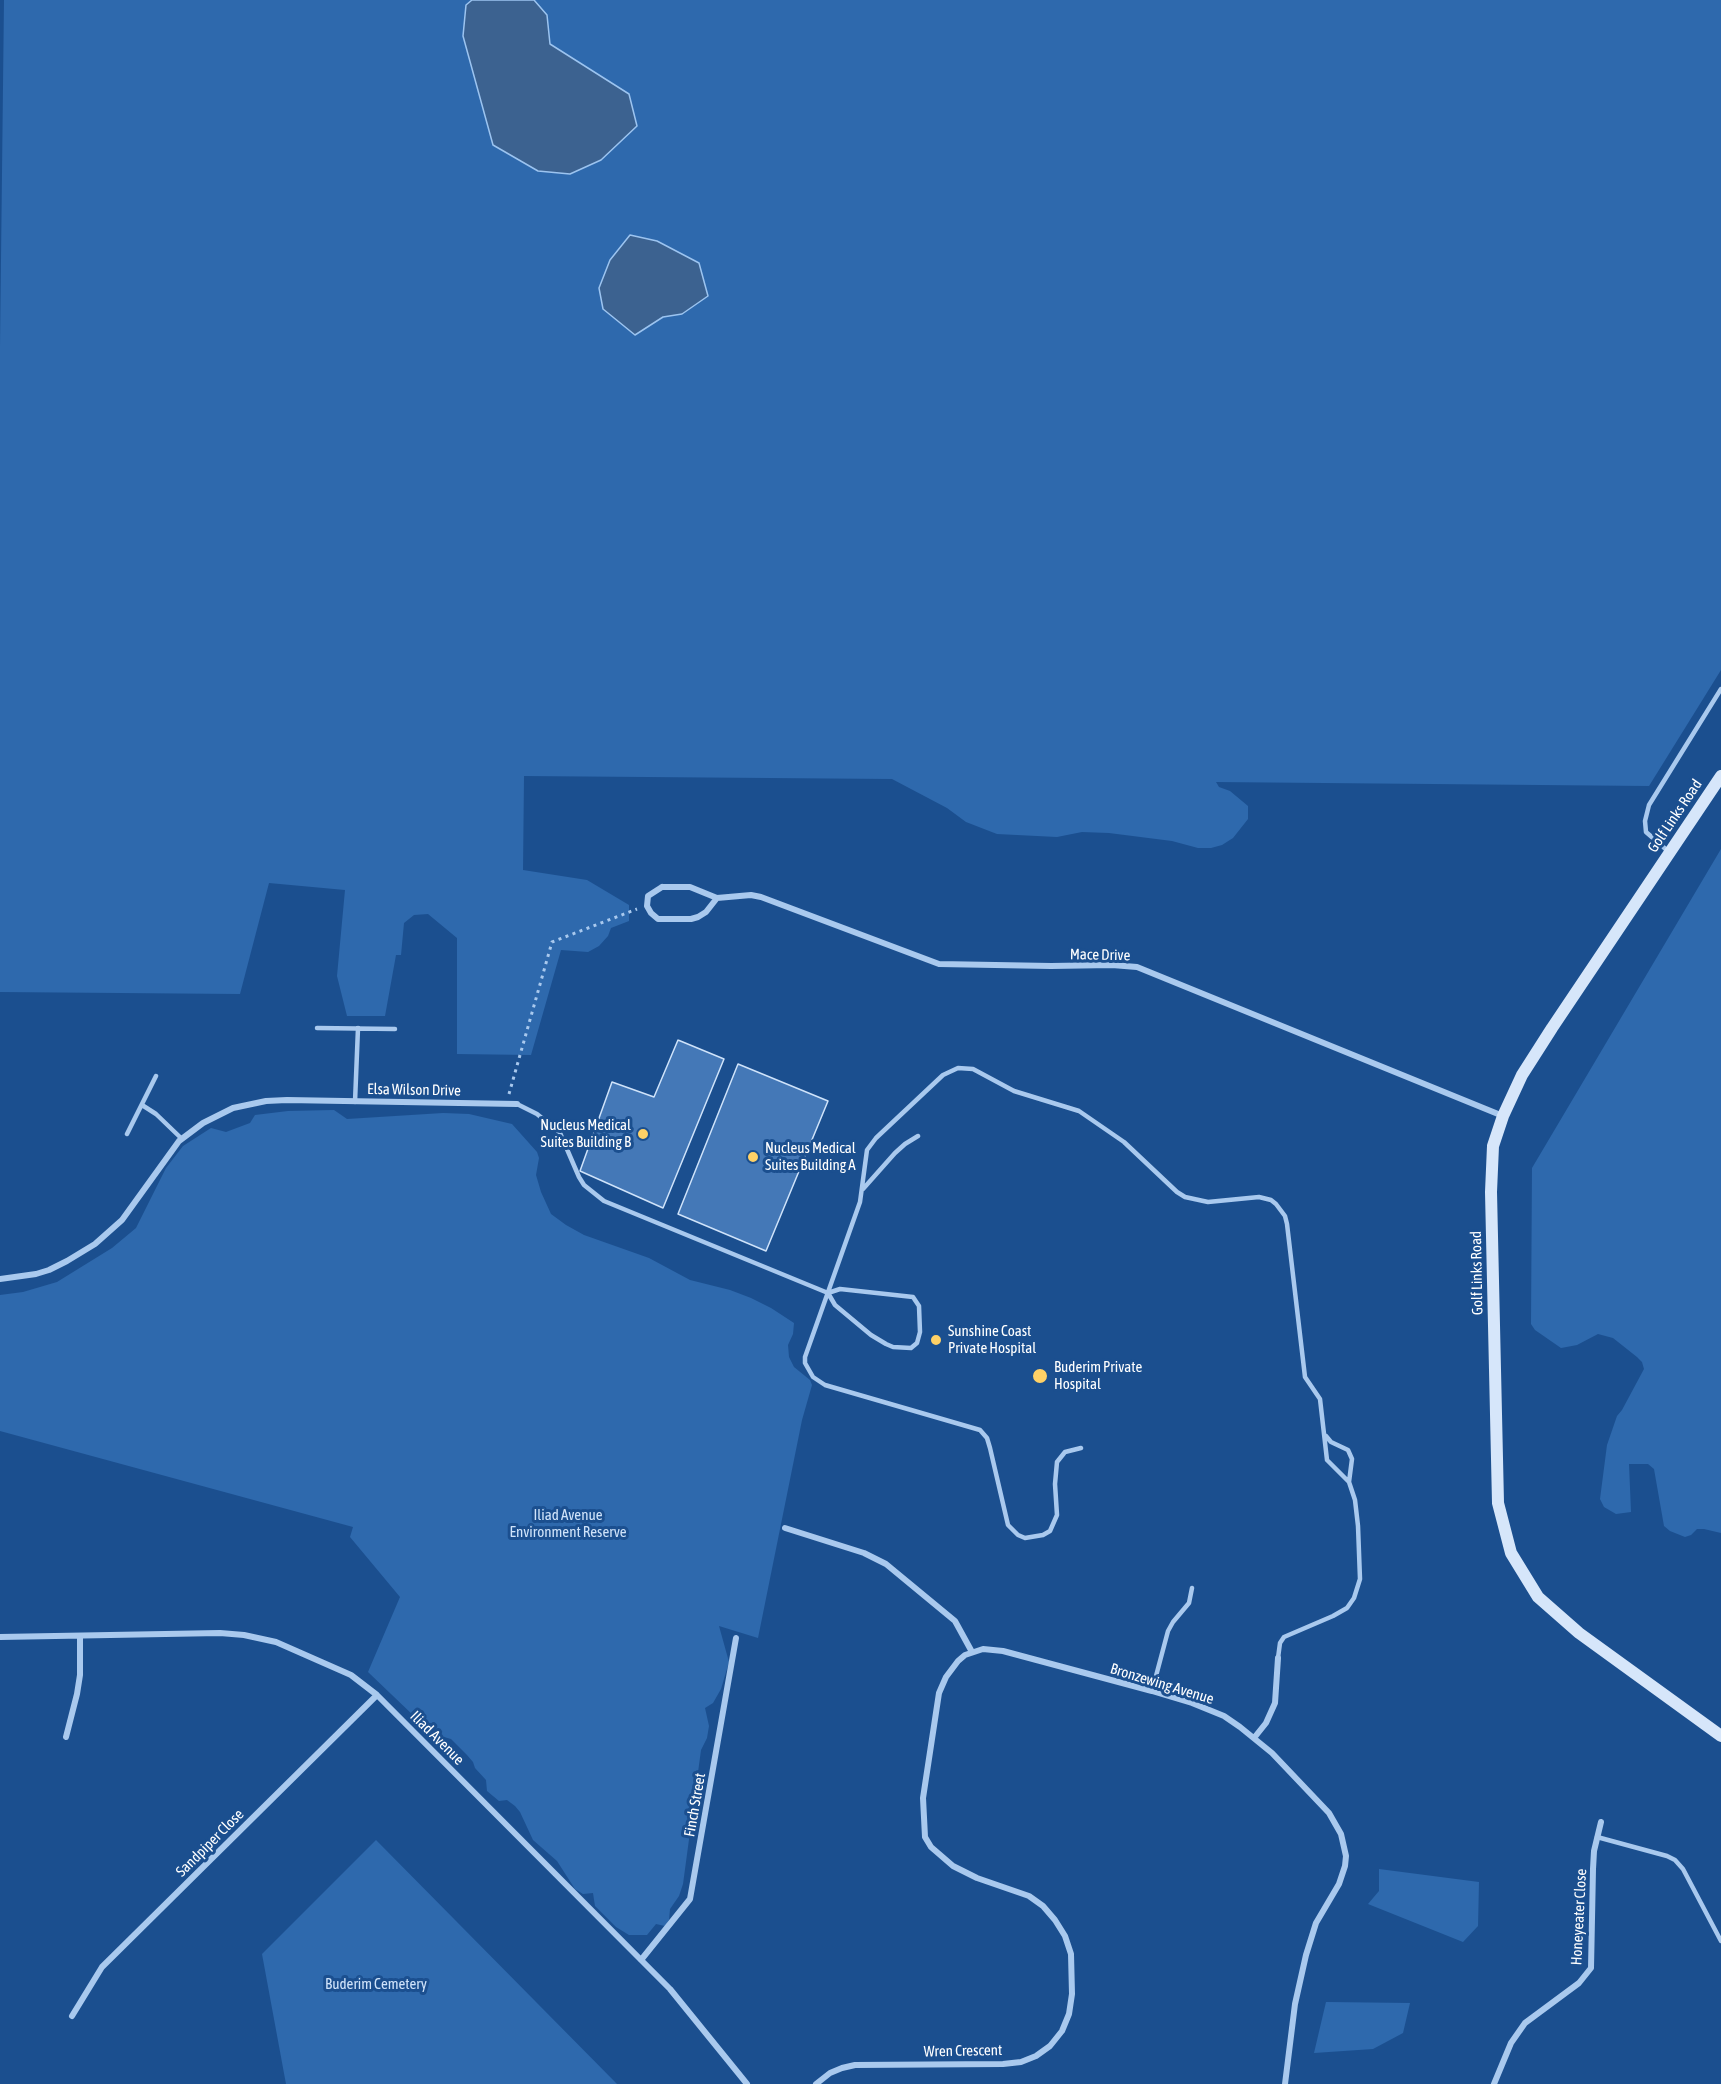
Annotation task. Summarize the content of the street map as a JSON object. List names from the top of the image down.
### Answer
{
  "streets": {
    "main road": ["Golf Links Road"],
    "street": [
      "Mace Drive",
      "Elsa Wilson Drive",
      "Bronzewing Avenue",
      "Iliad Avenue",
      "Finch Street",
      "Sandpiper Close",
      "Honeyeater Close",
      "Wren Crescent"
    ]
  },
  "crossings": [
    ["Golf Links Road", "Mace Drive"],
    ["Bronzewing Avenue", "Wren Crescent"],
    ["Iliad Avenue", "Finch Street"],
    ["Iliad Avenue", "Sandpiper Close"]
  ],
  "parks": ["Iliad Avenue Environment Reserve", "Buderim Cemetery"],
  "places": [
    "Nucleus Medical Suites Building B",
    "Nucleus Medical Suites Building A",
    "Sunshine Coast Private Hospital",
    "Buderim Private Hospital"
  ]
}
